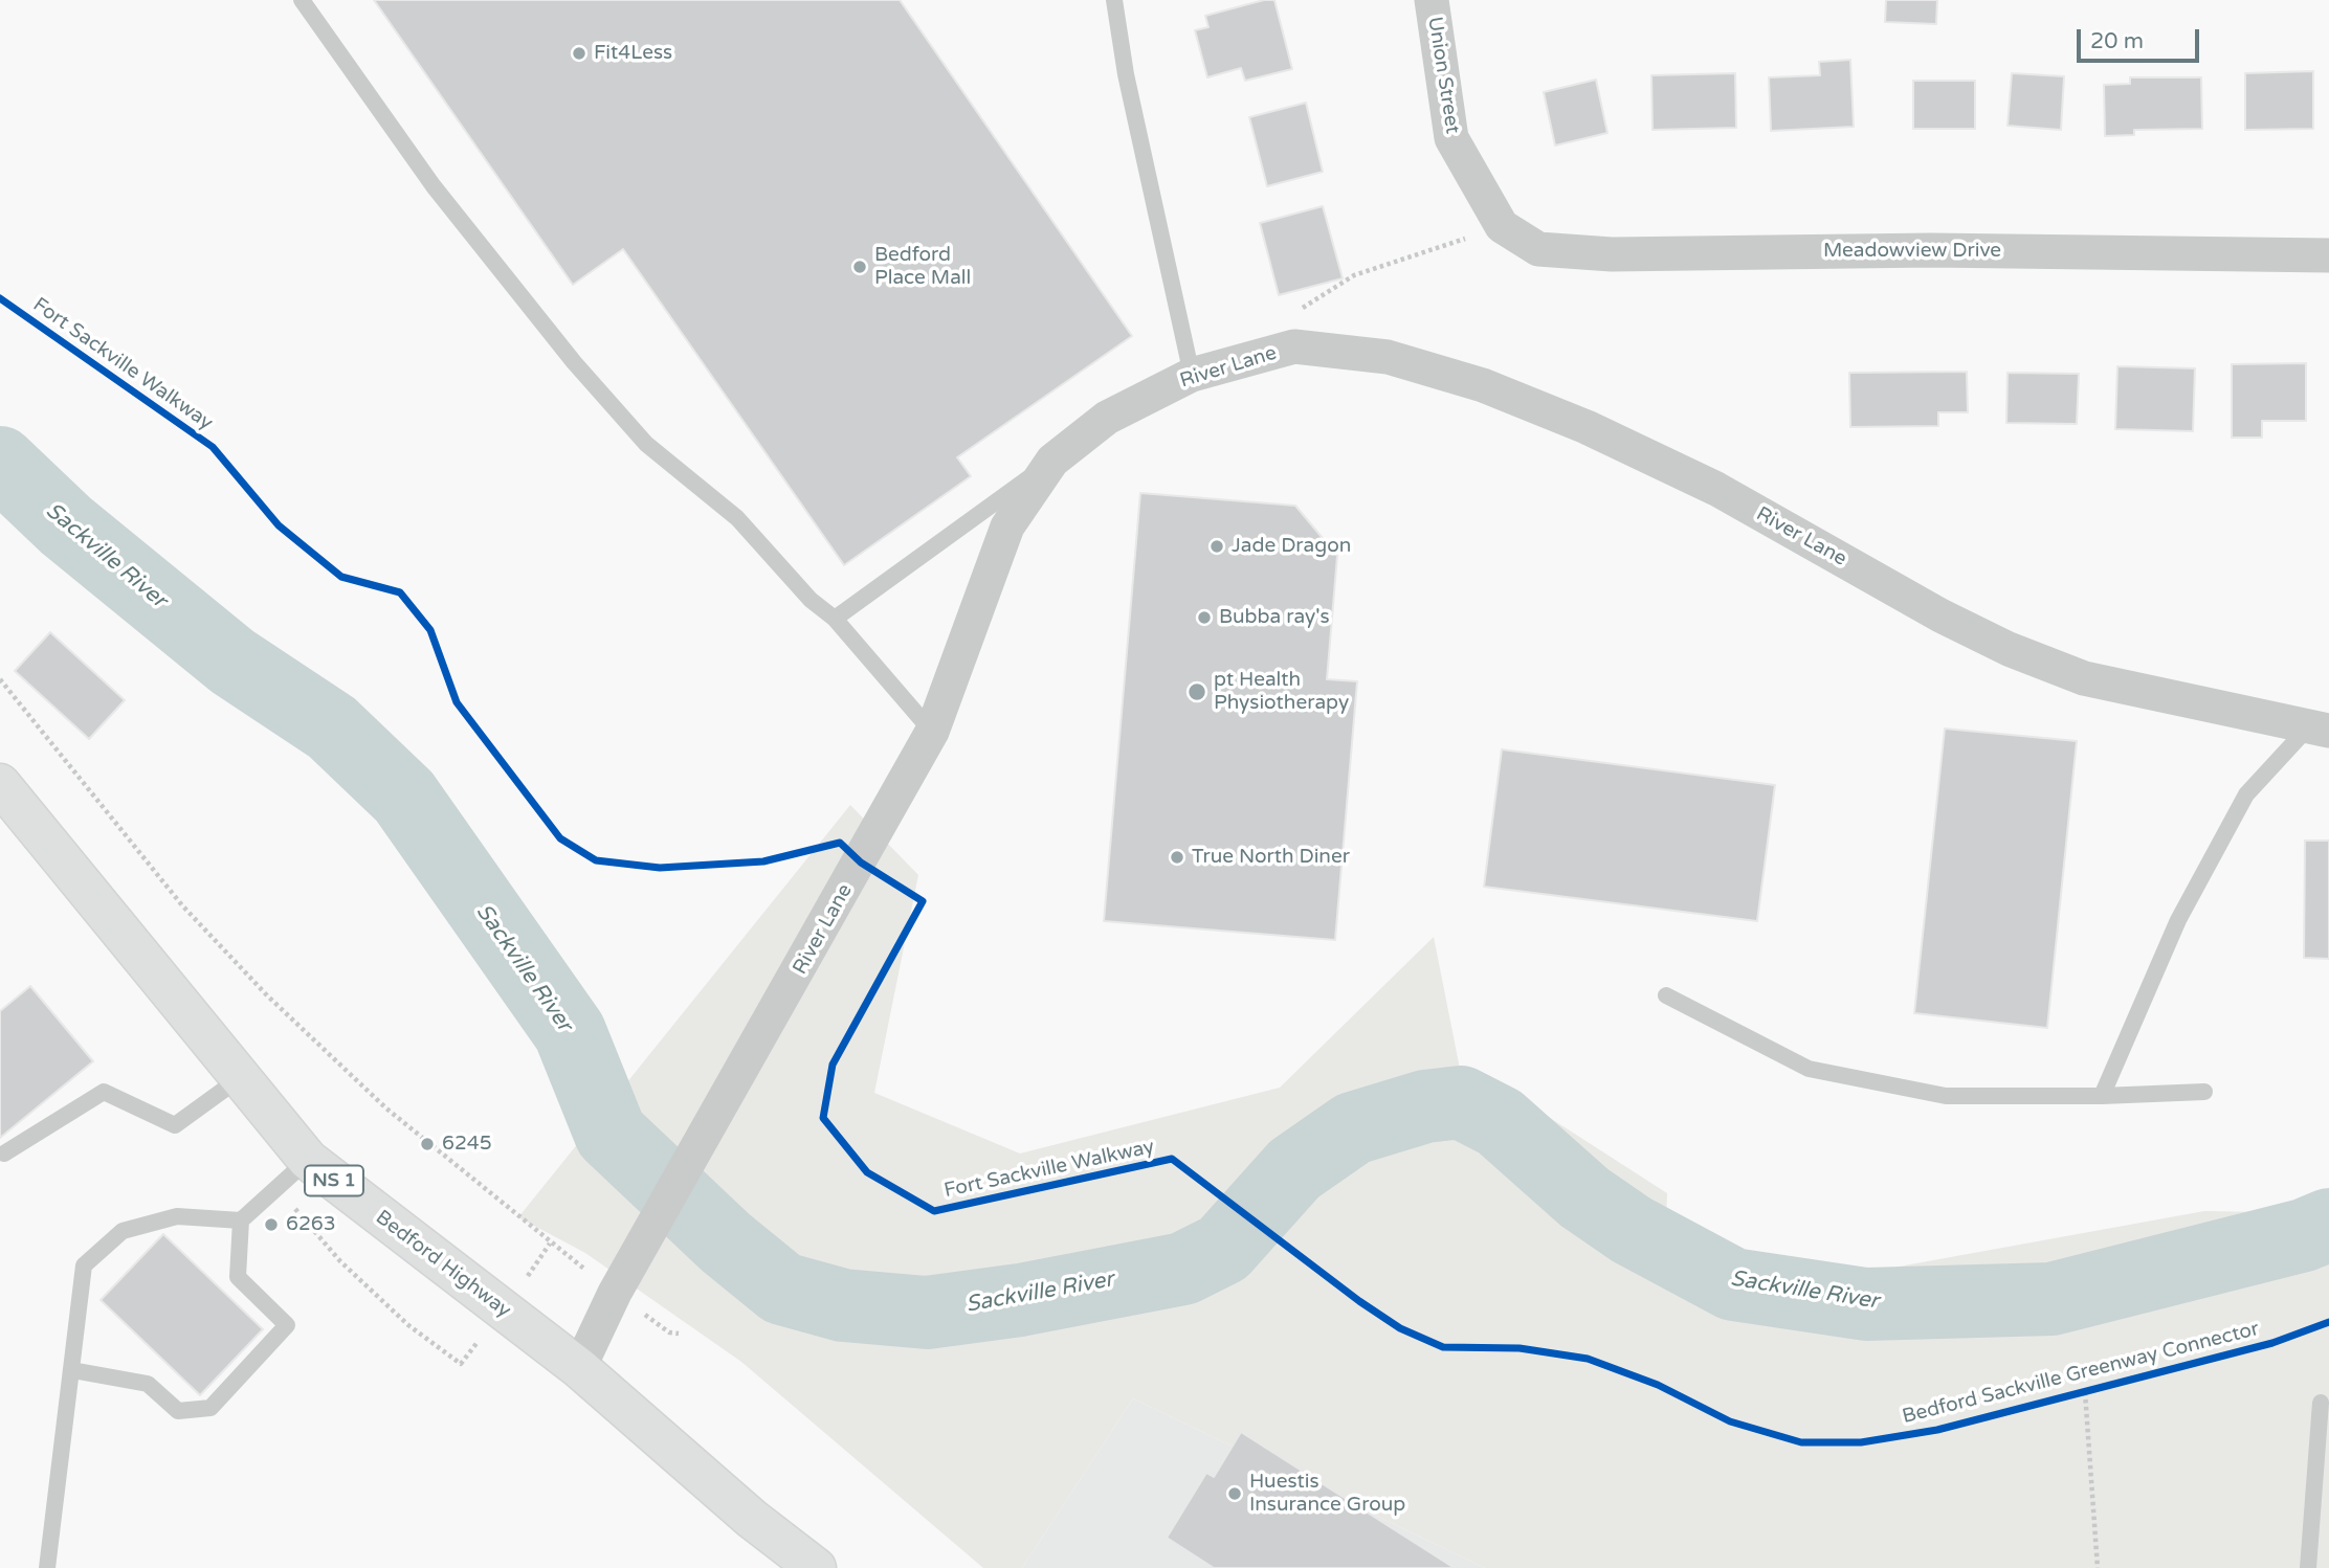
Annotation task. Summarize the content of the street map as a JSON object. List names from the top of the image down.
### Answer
{
  "streets": {
    "main road": ["NS 1", "Bedford Highway"],
    "street": ["Union Street", "Meadowview Drive", "River Lane"],
    "path": ["Bedford Sackville Greenway Connector"],
    "cycle path": ["Fort Sackville Walkway"]
  },
  "crossings": [
    ["Union Street", "Meadowview Drive"],
    ["Fort Sackville Walkway", "River Lane"],
    ["River Lane", "Bedford Highway"]
  ],
  "water": ["Sackville River"],
  "places": [
    "Fit4Less",
    "Bedford Place Mall",
    "Jade Dragon",
    "Bubba ray's",
    "pt Health Physiotherapy",
    "True North Diner",
    "6245",
    "6263",
    "Huestis Insurance Group"
  ],
  "scale_bar": "20 m"
}
